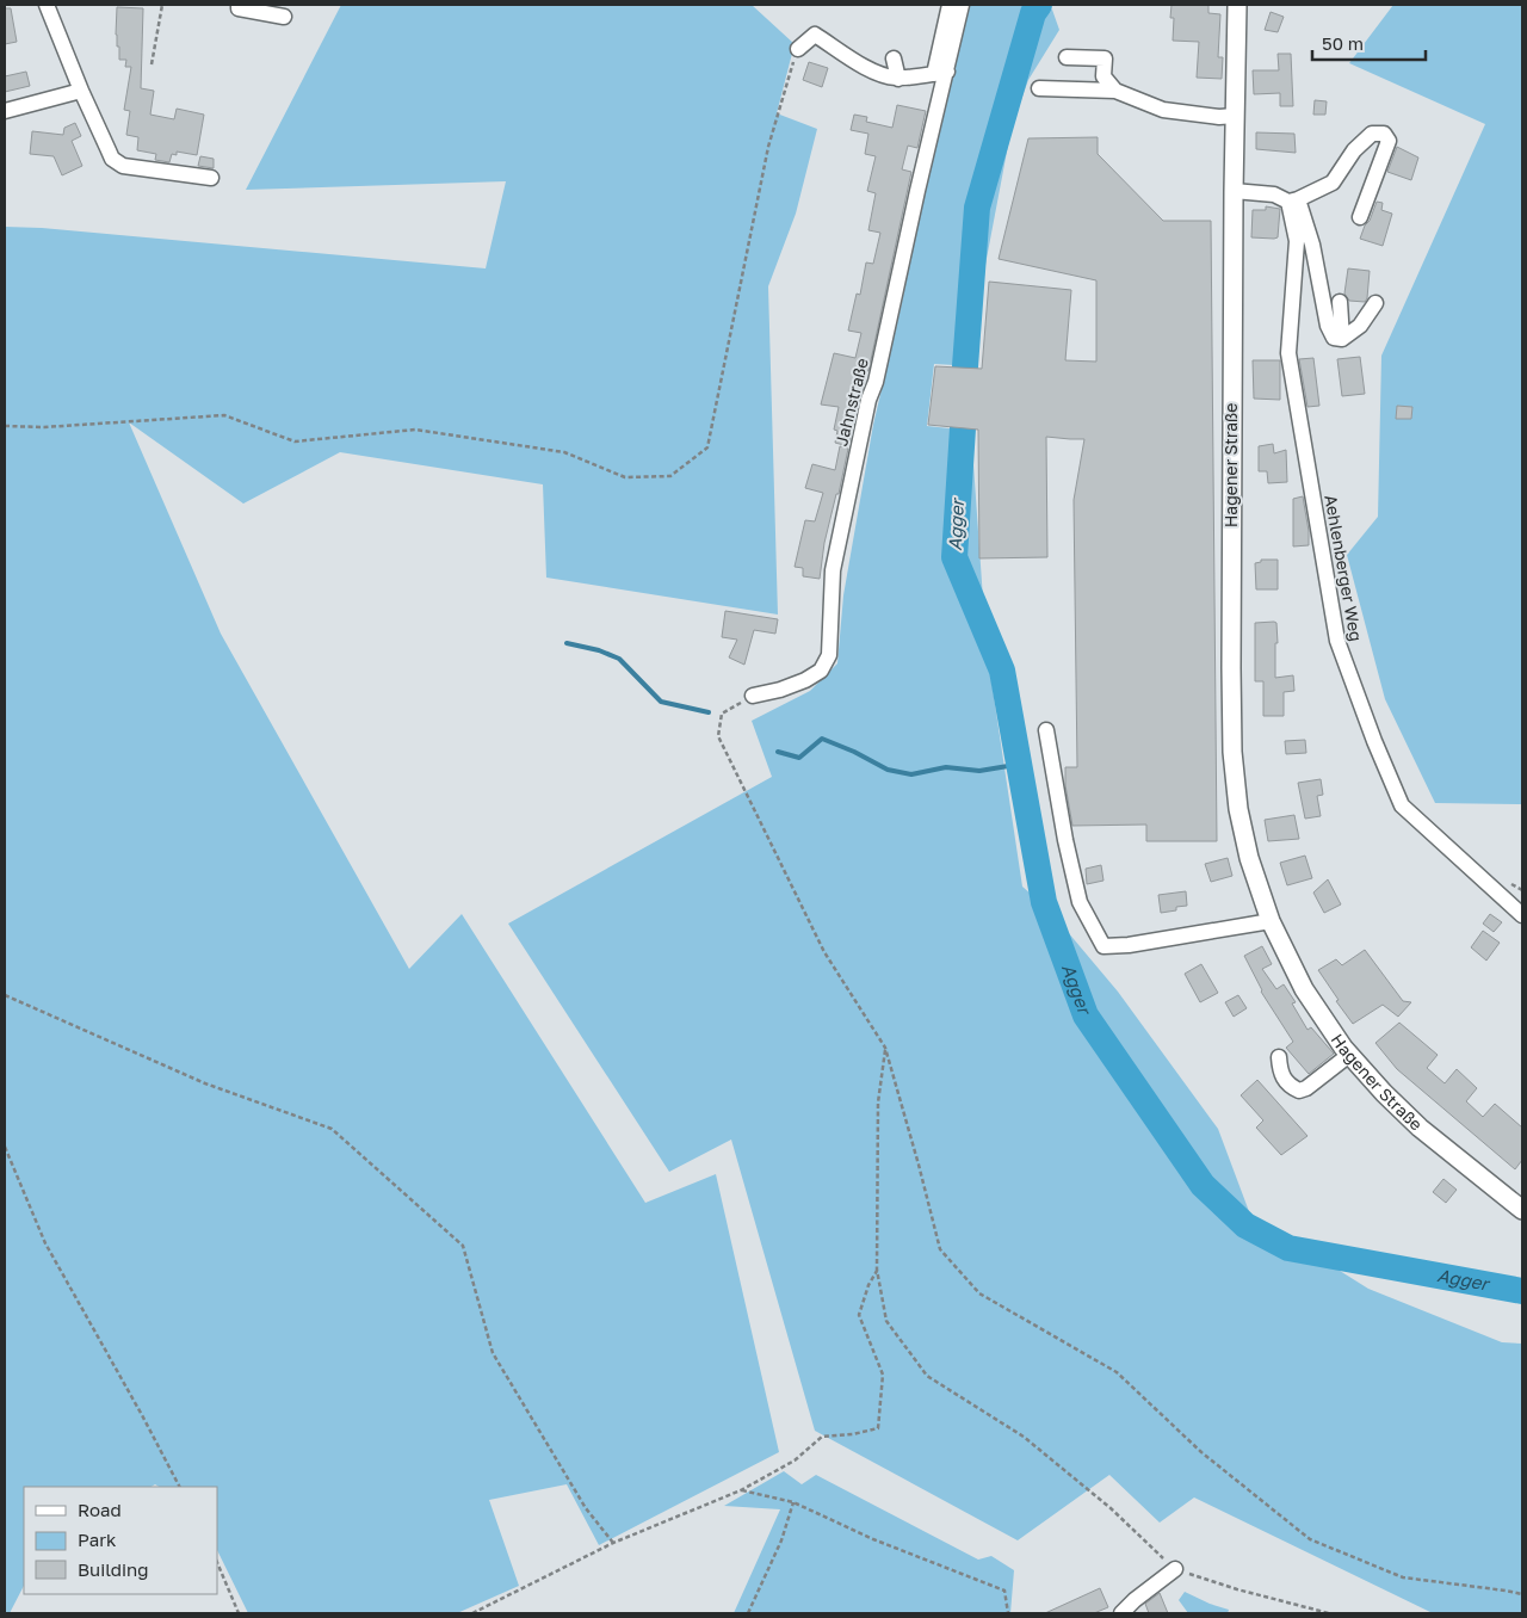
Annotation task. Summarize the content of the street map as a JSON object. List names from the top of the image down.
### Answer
{
  "streets": {
    "main road": ["Hagener Straße"],
    "street": ["Jahnstraße", "Aehlenberger Weg"]
  },
  "water": ["Agger"],
  "legend": ["Road", "Park", "Building"],
  "scale_bar": "50 m"
}
